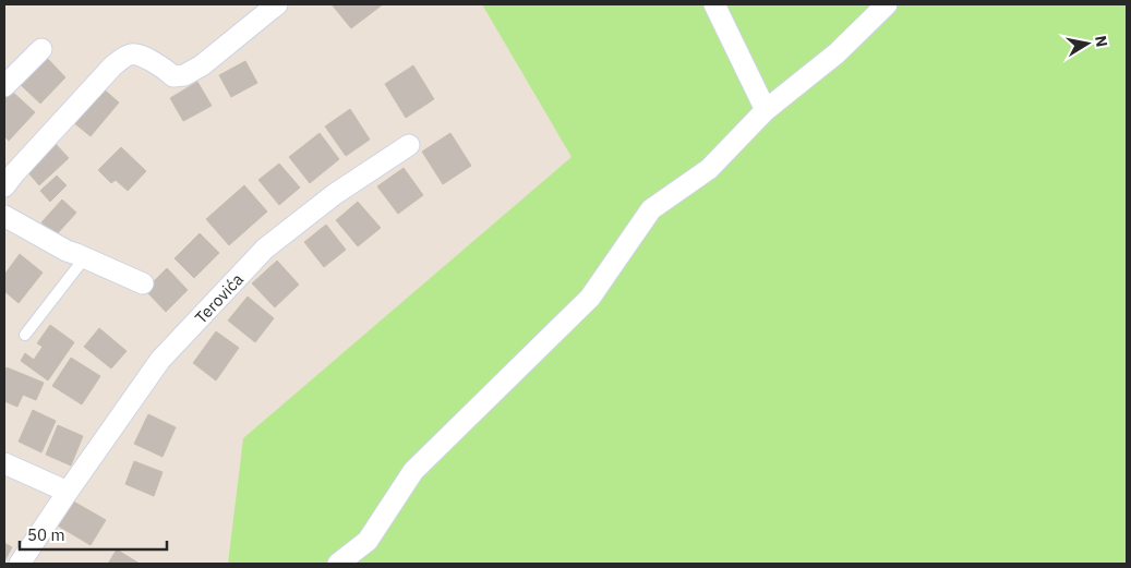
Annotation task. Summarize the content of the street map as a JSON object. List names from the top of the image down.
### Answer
{
  "streets": {
    "street": ["Terovića"]
  },
  "scale_bar": "50 m",
  "north": "right"
}
